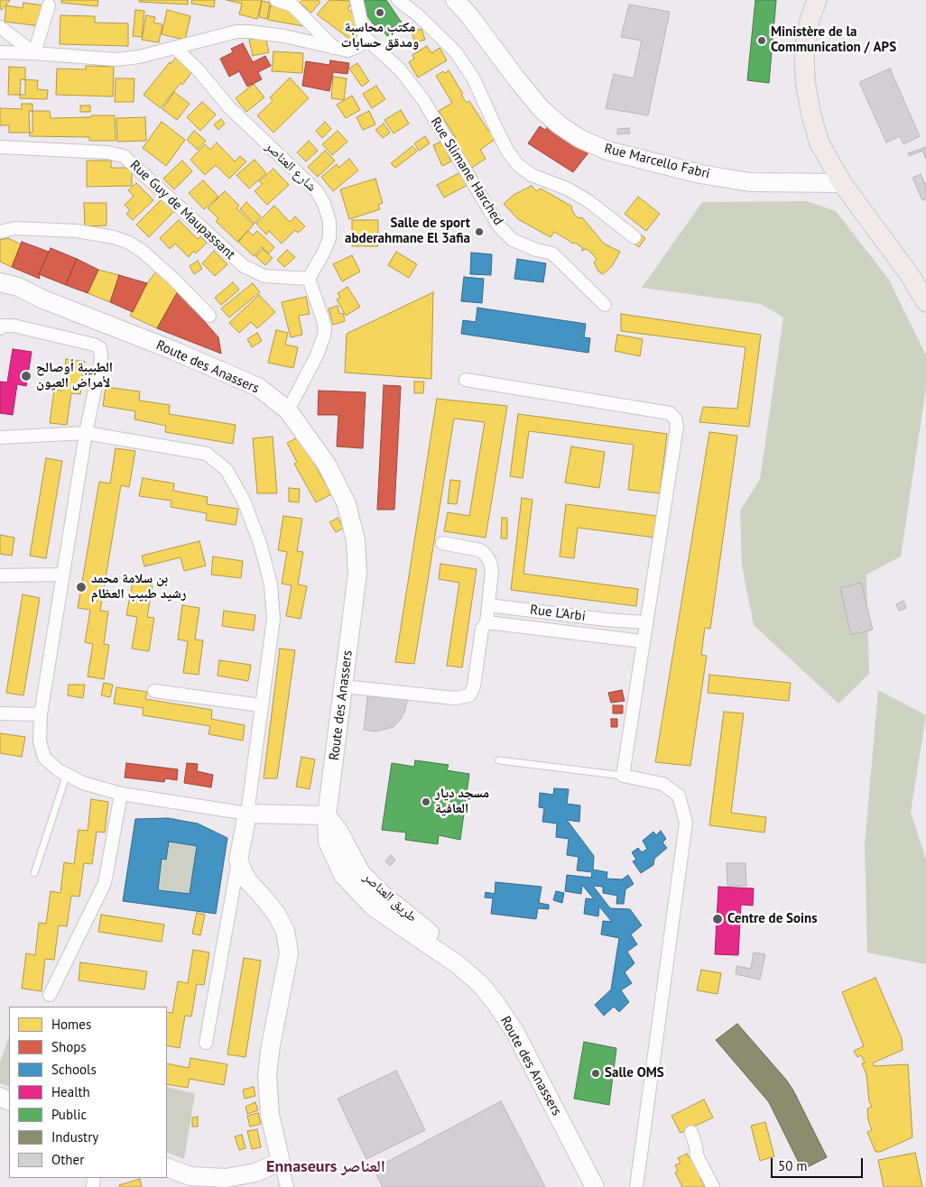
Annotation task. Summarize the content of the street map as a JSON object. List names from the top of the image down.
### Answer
{
  "streets": {
    "main road": ["Rue Marcello Fabri", "Route des Anassers", "طريق العناصر"],
    "street": [
      "شارع العناصر",
      "Rue Slimane Harched",
      "Rue Guy de Maupassant",
      "Rue L'Arbi"
    ]
  },
  "crossings": [
    ["شارع العناصر", "Rue Guy de Maupassant"],
    ["Route des Anassers", "طريق العناصر"]
  ],
  "districts": ["Ennaseurs العناصر"],
  "places": [
    "مكتب محاسبة ومدقق حسابات",
    "Ministère de la Communication / APS",
    "Salle de sport abderahmane El 3afia",
    "الطبيبة أوصالح لأمراض العيون",
    "بن سلامة محمد رشيد طبيب العظام",
    "مسجد ديار العافية",
    "Centre de Soins",
    "Salle OMS"
  ],
  "legend": [
    "Homes",
    "Shops",
    "Schools",
    "Health",
    "Public",
    "Industry",
    "Other"
  ],
  "scale_bar": "50 m"
}
